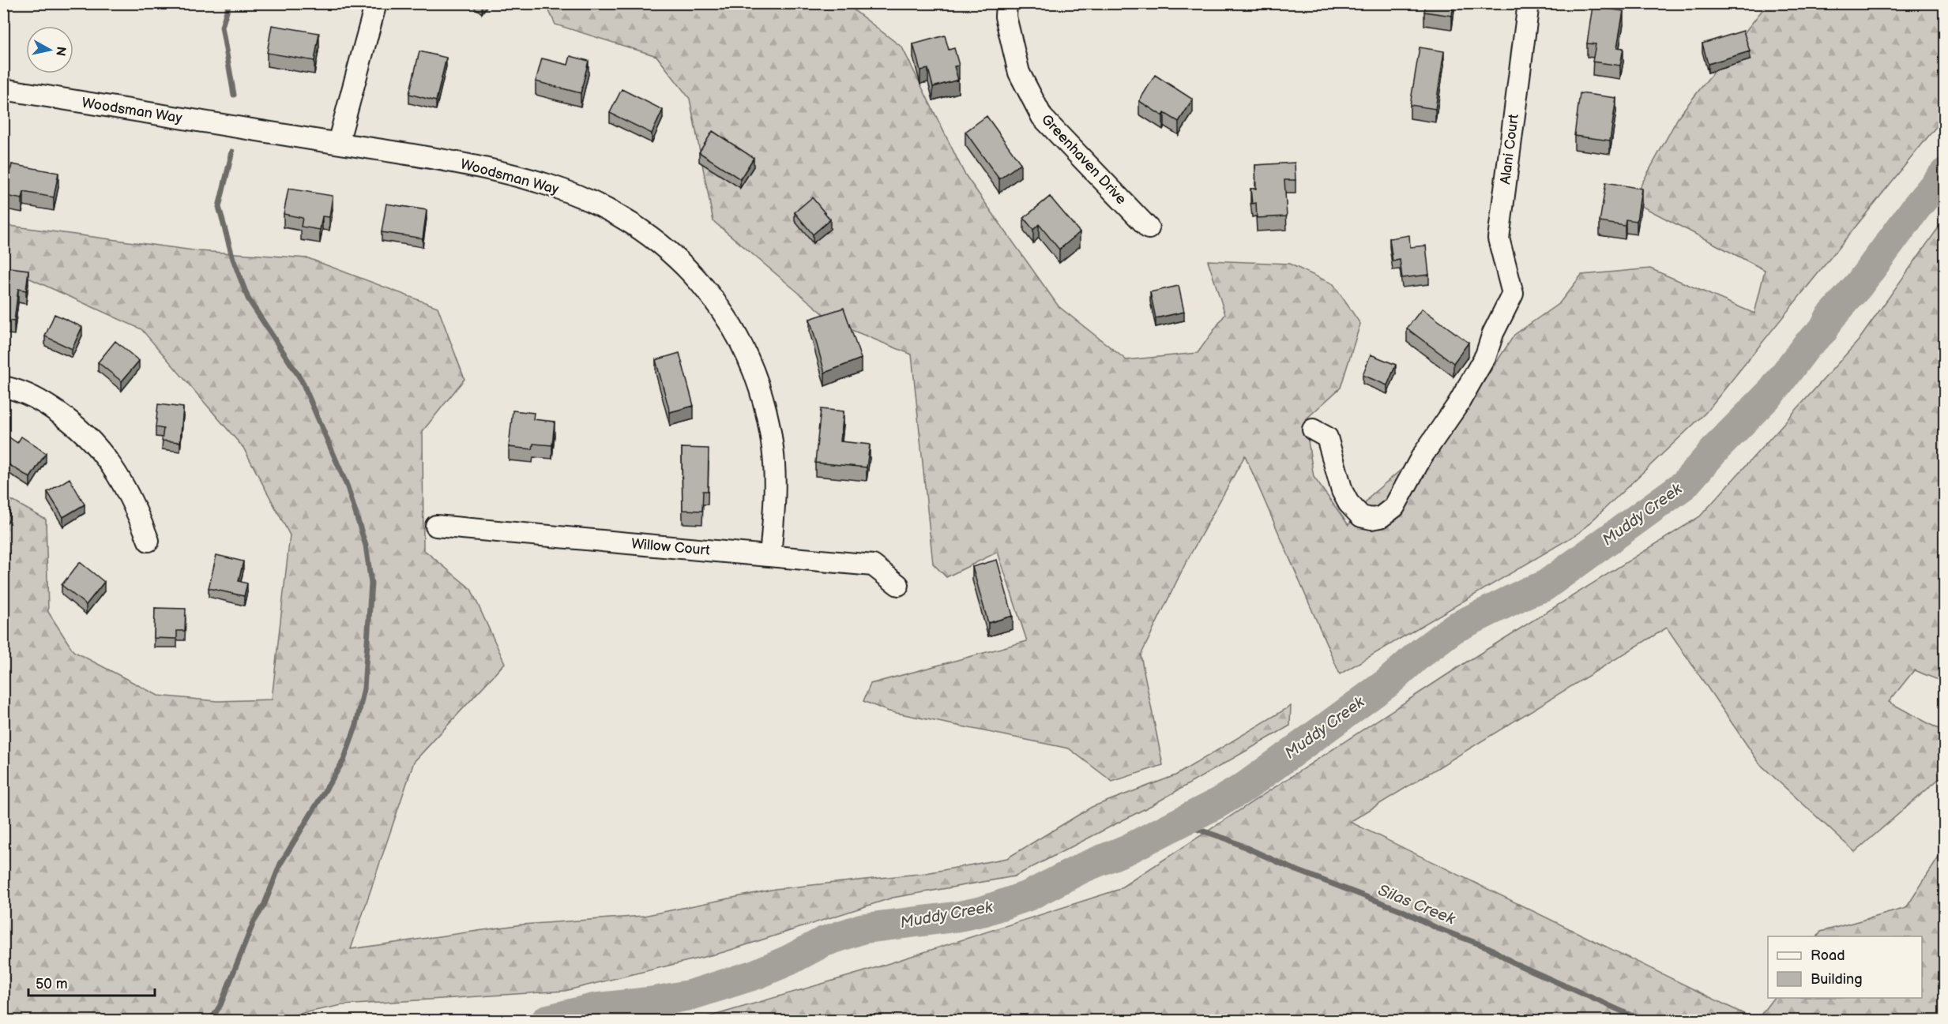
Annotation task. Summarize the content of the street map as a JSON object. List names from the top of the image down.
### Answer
{
  "streets": {
    "street": [
      "Woodsman Way",
      "Alani Court",
      "Greenhaven Drive",
      "Willow Court"
    ]
  },
  "crossings": [
    ["Woodsman Way", "Willow Court"]
  ],
  "water": ["Muddy Creek", "Silas Creek"],
  "legend": ["Road", "Building"],
  "scale_bar": "50 m",
  "north": "right"
}
